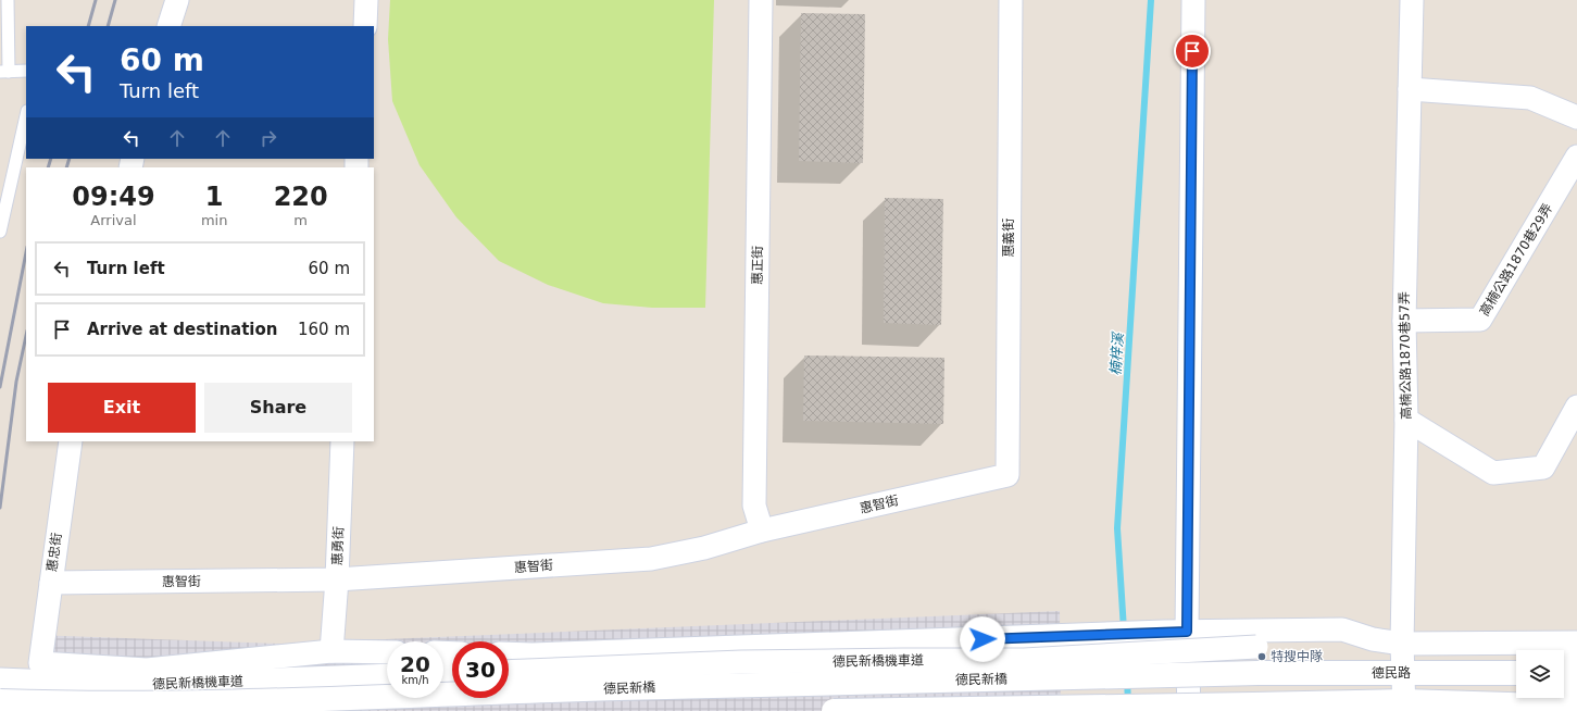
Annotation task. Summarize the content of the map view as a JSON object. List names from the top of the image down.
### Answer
{
  "streets": {
    "street": [
      "惠義街",
      "高楠公路1870巷29弄",
      "惠正街",
      "高楠公路1870巷57弄",
      "惠智街",
      "惠勇街",
      "惠忠街",
      "德民新橋機車道",
      "德民路",
      "德民新橋"
    ]
  },
  "crossings": [
    ["惠義街", "惠智街"],
    ["高楠公路1870巷29弄", "高楠公路1870巷57弄"],
    ["惠正街", "惠智街"],
    ["高楠公路1870巷57弄", "德民路"],
    ["惠智街", "惠勇街"],
    ["惠智街", "惠忠街"],
    ["惠勇街", "惠忠街"],
    ["德民路", "德民新橋"]
  ],
  "water": ["楠梓溪"],
  "places": ["特搜中隊"],
  "page": {
    "turn": ["60 m", "Turn left"],
    "eta": [
      "09:49",
      "Arrival",
      "1",
      "min",
      "220",
      "m"
    ],
    "list": [
      {
        "name": "Turn left",
        "value": "60 m"
      },
      {
        "name": "Arrive at destination",
        "value": "160 m"
      }
    ],
    "buttons": ["Exit", "Share"],
    "speed": "20 km/h",
    "limit": "30"
  }
}
